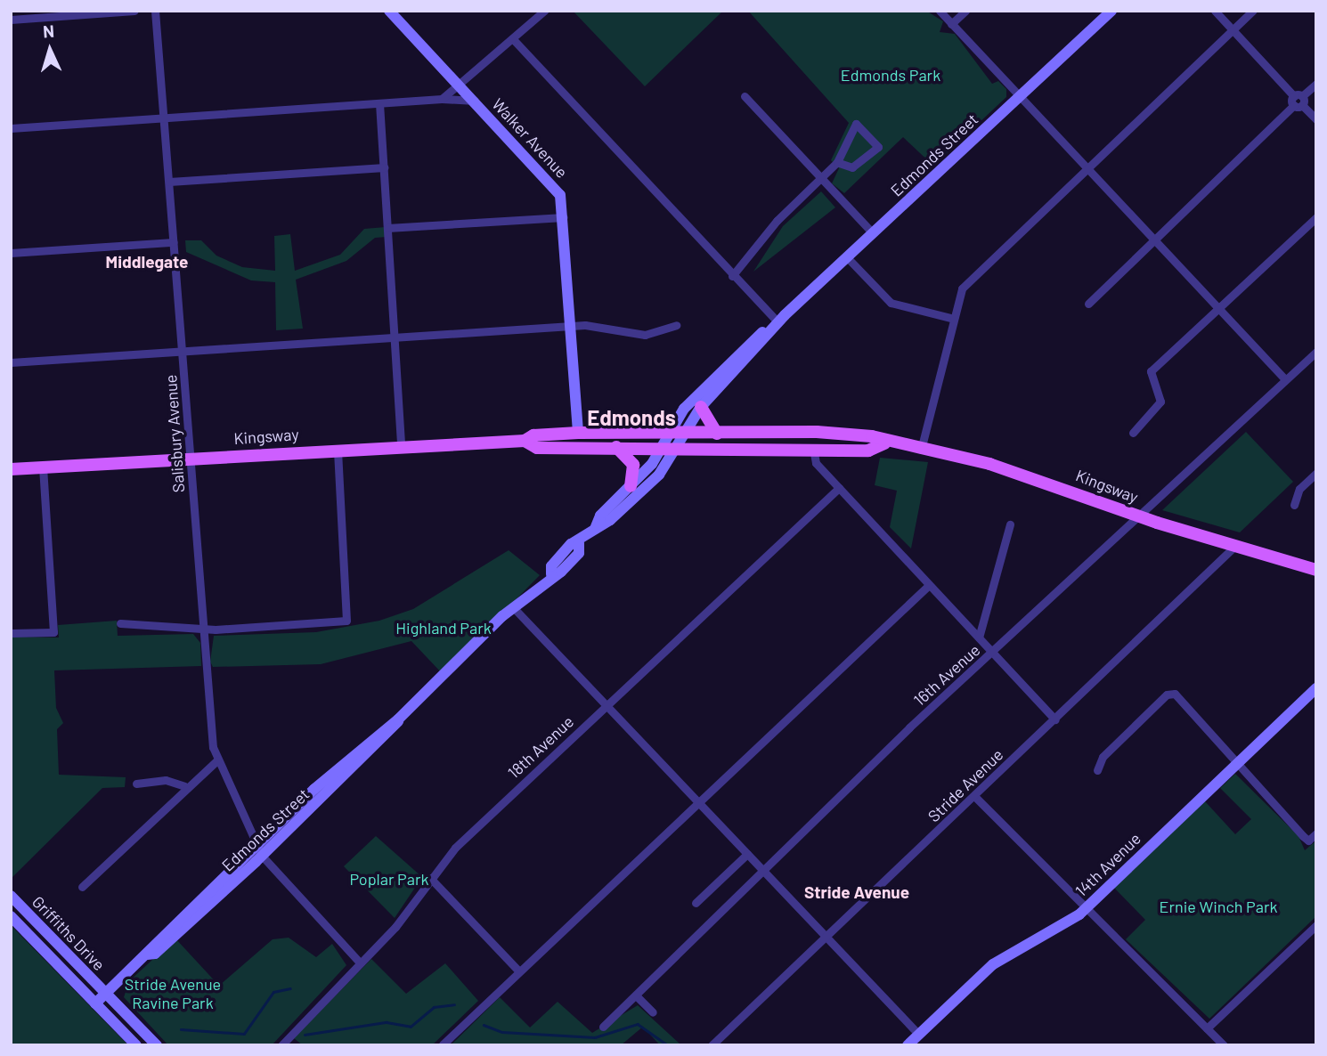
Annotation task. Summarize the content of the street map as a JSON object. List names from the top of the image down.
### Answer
{
  "streets": {
    "main road": ["Kingsway"],
    "street": [
      "Walker Avenue",
      "Edmonds Street",
      "Salisbury Avenue",
      "16th Avenue",
      "18th Avenue",
      "Stride Avenue",
      "14th Avenue",
      "Griffiths Drive"
    ]
  },
  "crossings": [
    ["Walker Avenue", "Kingsway"],
    ["Edmonds Street", "Salisbury Avenue"],
    ["Edmonds Street", "Kingsway"],
    ["Edmonds Street", "Griffiths Drive"],
    ["Salisbury Avenue", "Kingsway"],
    ["Salisbury Avenue", "18th Avenue"],
    ["Kingsway", "16th Avenue"],
    ["Kingsway", "Stride Avenue"]
  ],
  "districts": ["Middlegate", "Edmonds", "Stride Avenue"],
  "parks": [
    "Edmonds Park",
    "Highland Park",
    "Poplar Park",
    "Ernie Winch Park",
    "Stride Avenue Ravine Park"
  ],
  "north": "top"
}
